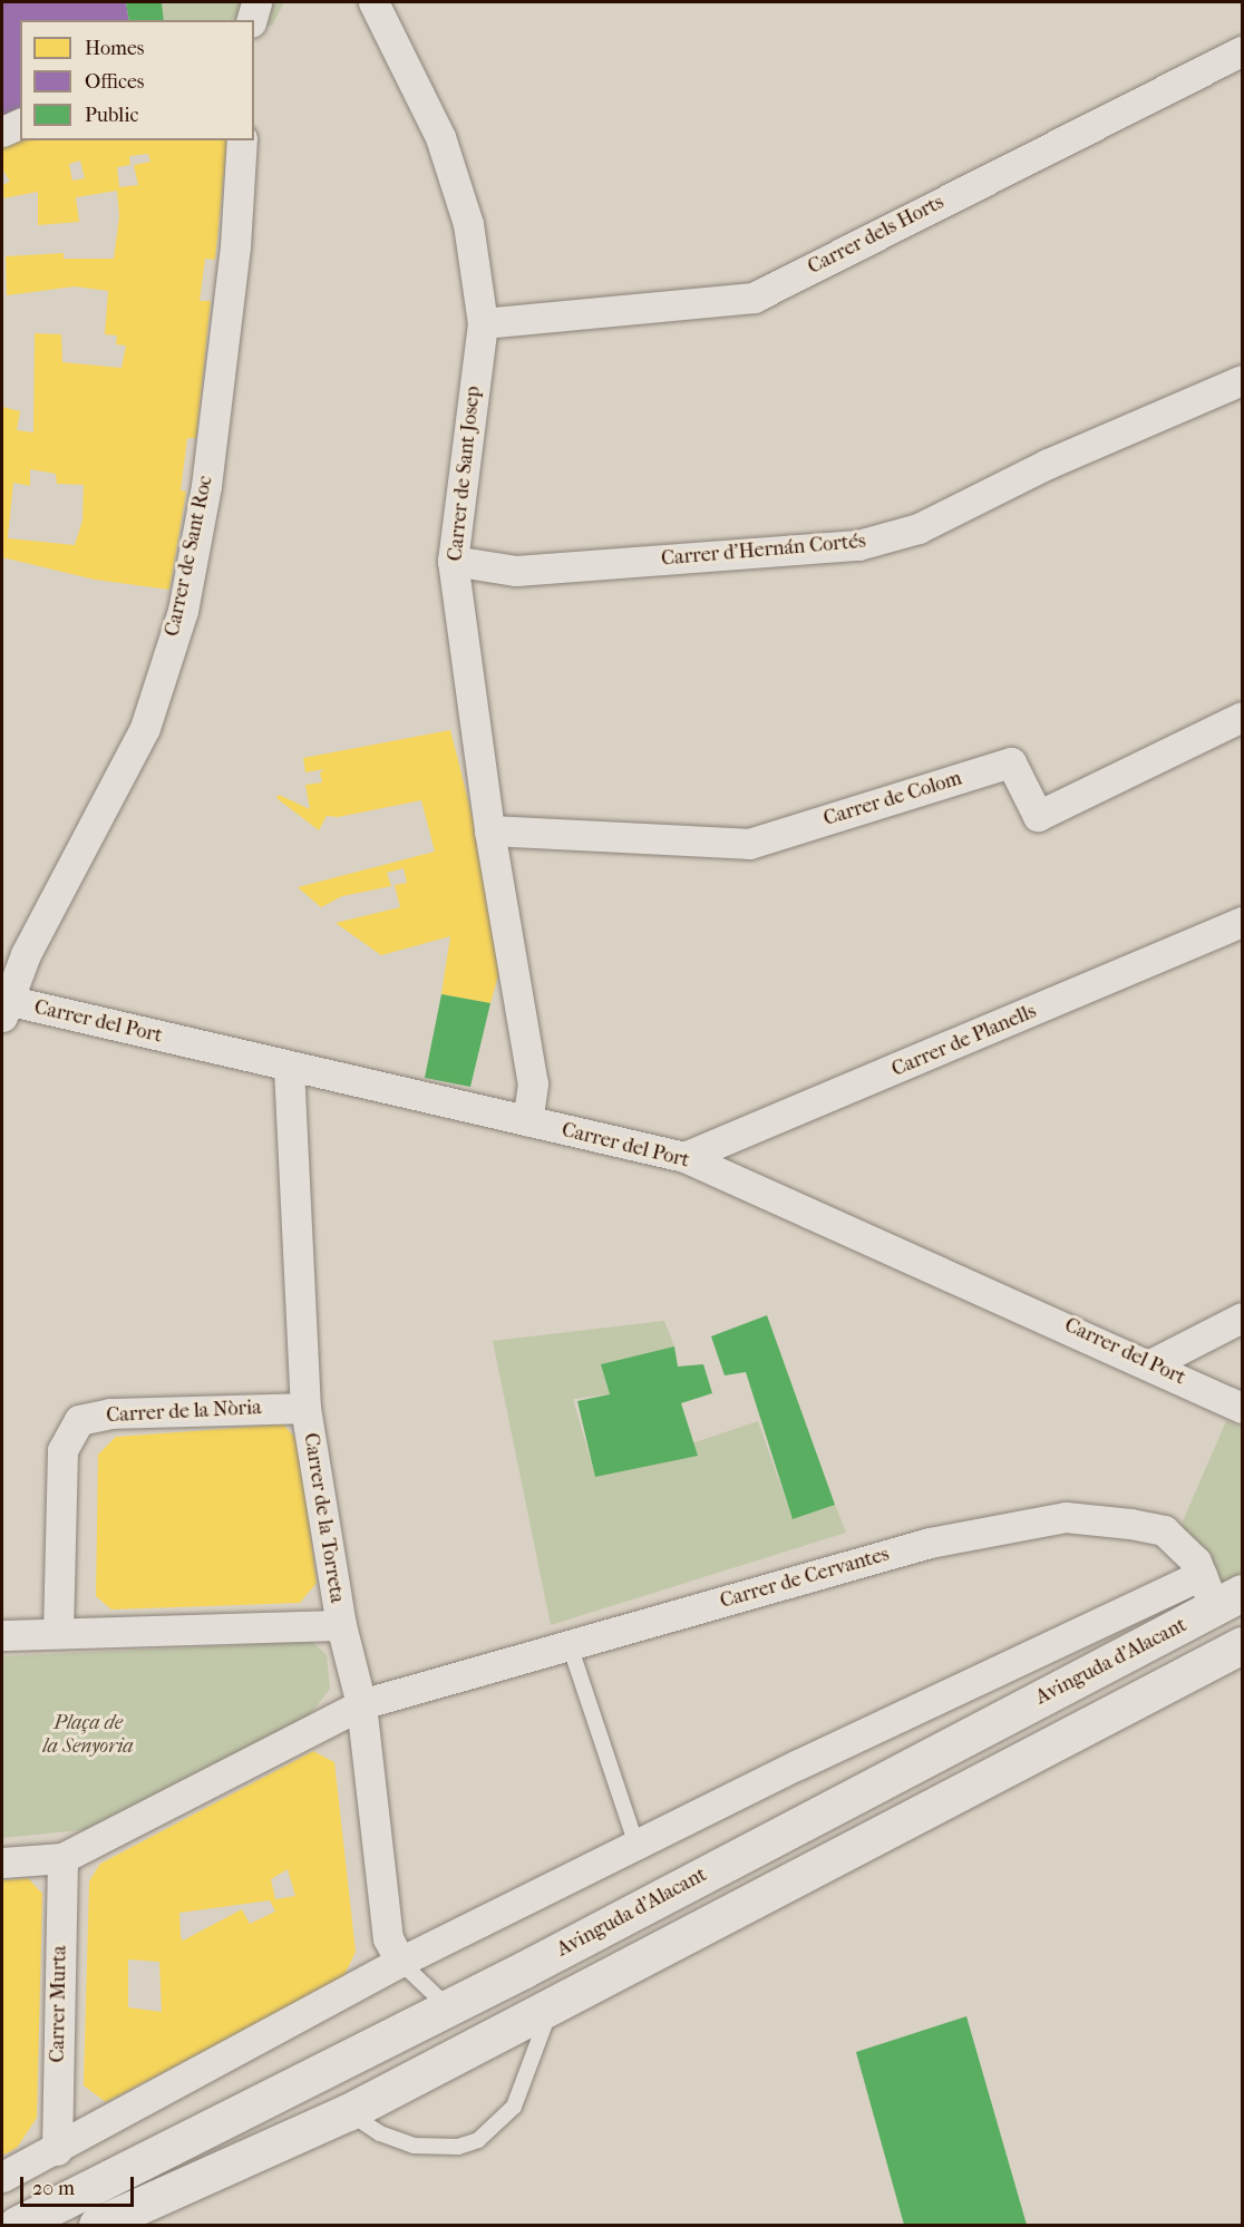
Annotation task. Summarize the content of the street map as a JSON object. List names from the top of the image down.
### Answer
{
  "streets": {
    "main road": ["Avinguda d'Alacant"],
    "street": [
      "Carrer dels Horts",
      "Carrer de Sant Josep",
      "Carrer d'Hernán Cortés",
      "Carrer de Sant Roc",
      "Carrer de Colom",
      "Carrer del Port",
      "Carrer de Planells",
      "Carrer de la Nòria",
      "Carrer de la Torreta",
      "Carrer de Cervantes",
      "Carrer Murta"
    ]
  },
  "crossings": [
    ["Carrer dels Horts", "Carrer de Sant Josep"],
    ["Carrer de Sant Josep", "Carrer d'Hernán Cortés"],
    ["Carrer de Sant Josep", "Carrer de Colom"],
    ["Carrer de Sant Josep", "Carrer del Port"],
    ["Carrer de Sant Roc", "Carrer del Port"],
    ["Carrer del Port", "Carrer de Planells"],
    ["Carrer del Port", "Carrer de la Torreta"],
    ["Carrer de la Nòria", "Carrer de la Torreta"],
    ["Carrer de la Torreta", "Carrer de Cervantes"],
    ["Carrer de la Torreta", "Avinguda d'Alacant"],
    ["Carrer de Cervantes", "Avinguda d'Alacant"],
    ["Avinguda d'Alacant", "Carrer Murta"]
  ],
  "parks": ["Plaça de la Senyoria"],
  "legend": ["Homes", "Offices", "Public"],
  "scale_bar": "20 m"
}
